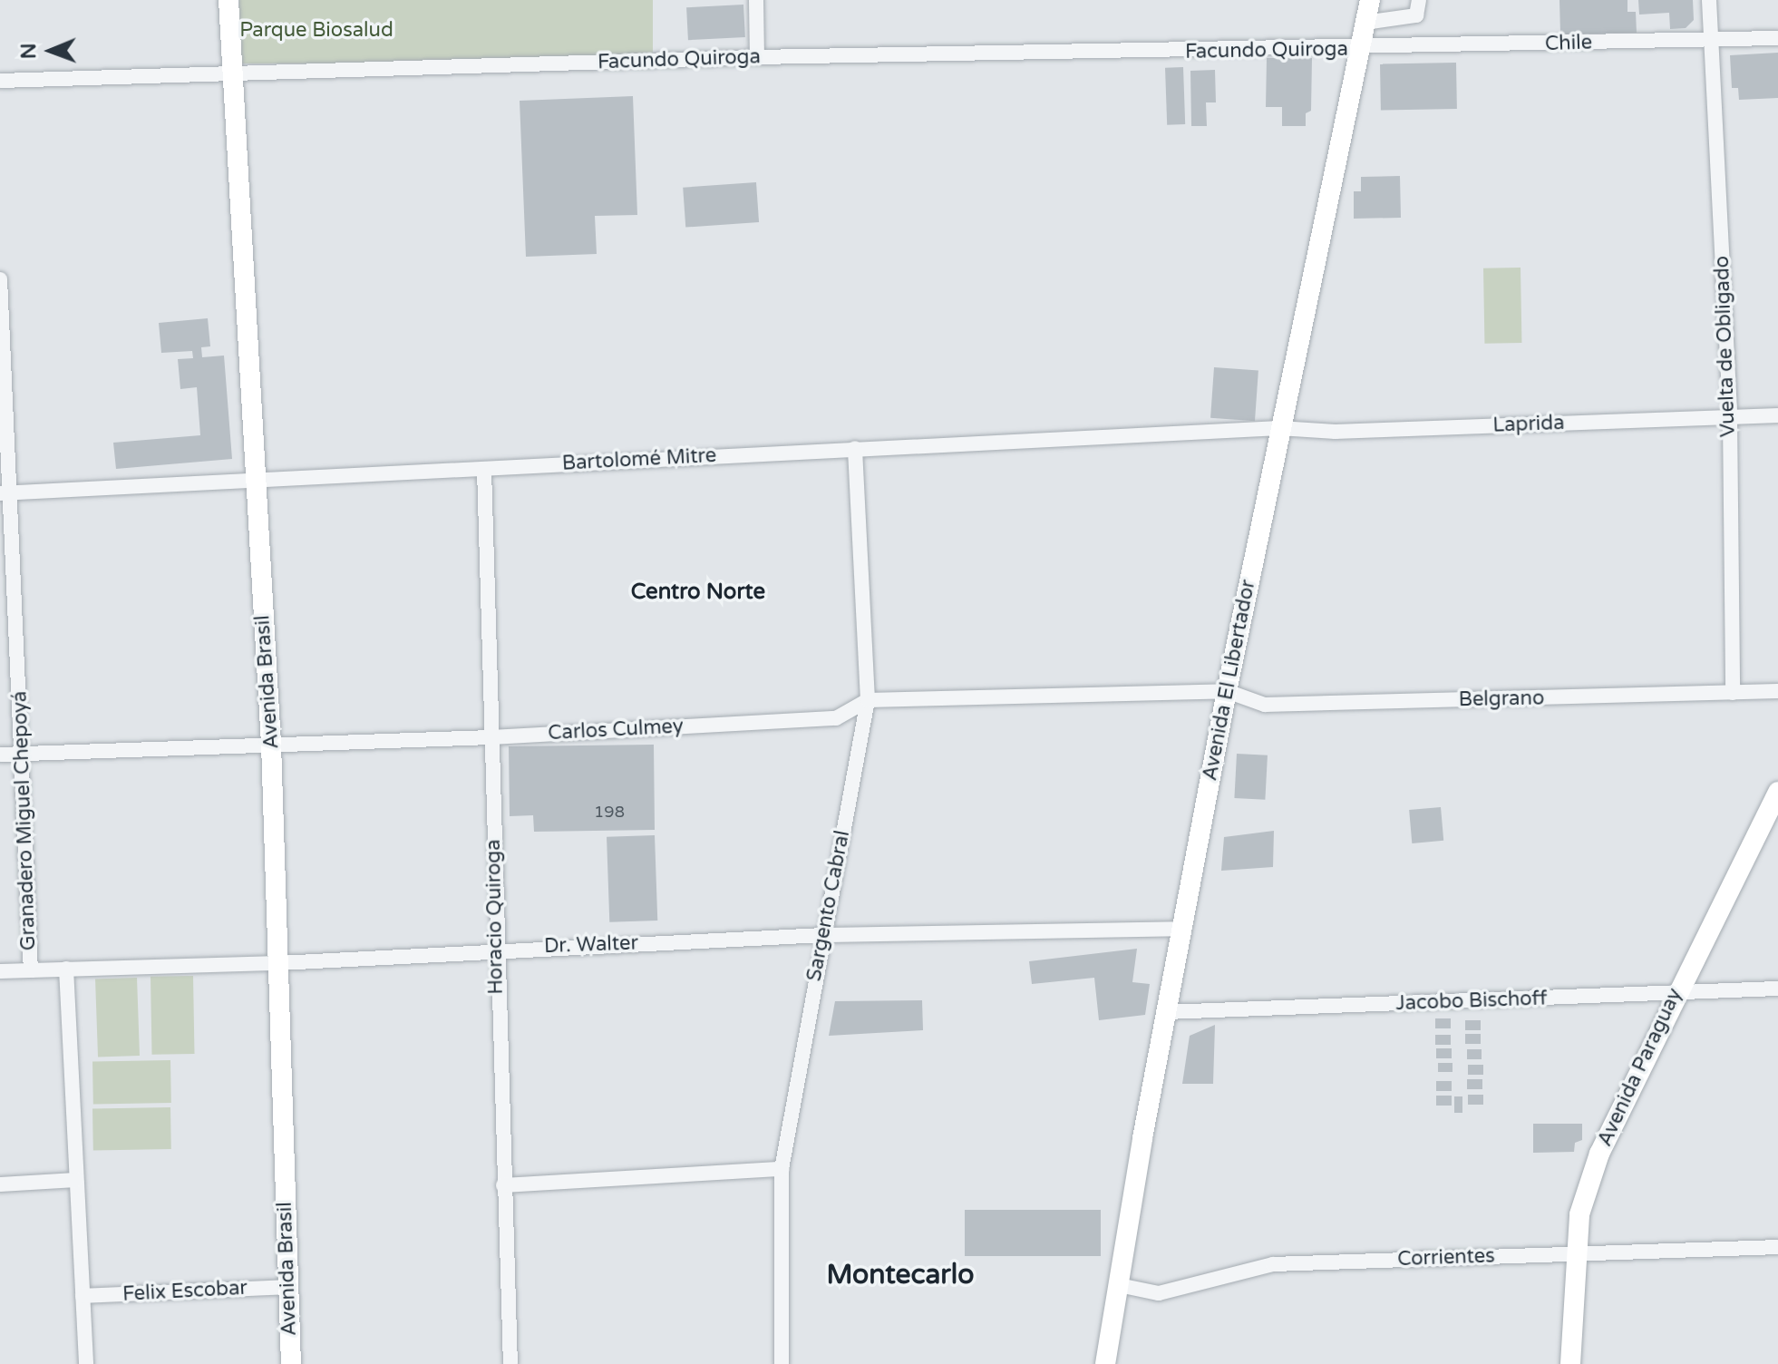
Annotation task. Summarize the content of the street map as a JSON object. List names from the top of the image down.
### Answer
{
  "streets": {
    "main road": ["Avenida El Libertador", "Avenida Brasil", "Avenida Paraguay"],
    "street": [
      "Chile",
      "Facundo Quiroga",
      "Vuelta de Obligado",
      "Laprida",
      "Bartolomé Mitre",
      "Belgrano",
      "Carlos Culmey",
      "Granadero Miguel Chepoyá",
      "Sargento Cabral",
      "Horacio Quiroga",
      "Dr. Walter",
      "Jacobo Bischoff",
      "Corrientes",
      "Felix Escobar"
    ]
  },
  "crossings": [
    ["Chile", "Facundo Quiroga"],
    ["Chile", "Vuelta de Obligado"],
    ["Chile", "Avenida El Libertador"],
    ["Facundo Quiroga", "Avenida El Libertador"],
    ["Facundo Quiroga", "Avenida Brasil"],
    ["Vuelta de Obligado", "Laprida"],
    ["Vuelta de Obligado", "Belgrano"],
    ["Laprida", "Bartolomé Mitre"],
    ["Laprida", "Avenida El Libertador"],
    ["Bartolomé Mitre", "Avenida El Libertador"],
    ["Bartolomé Mitre", "Avenida Brasil"],
    ["Bartolomé Mitre", "Granadero Miguel Chepoyá"],
    ["Bartolomé Mitre", "Sargento Cabral"],
    ["Bartolomé Mitre", "Horacio Quiroga"],
    ["Avenida El Libertador", "Belgrano"],
    ["Avenida El Libertador", "Carlos Culmey"],
    ["Avenida El Libertador", "Dr. Walter"],
    ["Avenida El Libertador", "Jacobo Bischoff"],
    ["Avenida El Libertador", "Corrientes"],
    ["Avenida Brasil", "Carlos Culmey"],
    ["Avenida Brasil", "Dr. Walter"],
    ["Avenida Brasil", "Felix Escobar"],
    ["Belgrano", "Carlos Culmey"],
    ["Carlos Culmey", "Granadero Miguel Chepoyá"],
    ["Carlos Culmey", "Sargento Cabral"],
    ["Carlos Culmey", "Horacio Quiroga"],
    ["Granadero Miguel Chepoyá", "Dr. Walter"],
    ["Sargento Cabral", "Dr. Walter"],
    ["Horacio Quiroga", "Dr. Walter"],
    ["Jacobo Bischoff", "Avenida Paraguay"],
    ["Avenida Paraguay", "Corrientes"]
  ],
  "districts": ["Centro Norte", "Montecarlo"],
  "parks": ["Parque Biosalud"],
  "house_numbers": ["198"],
  "north": "left"
}
